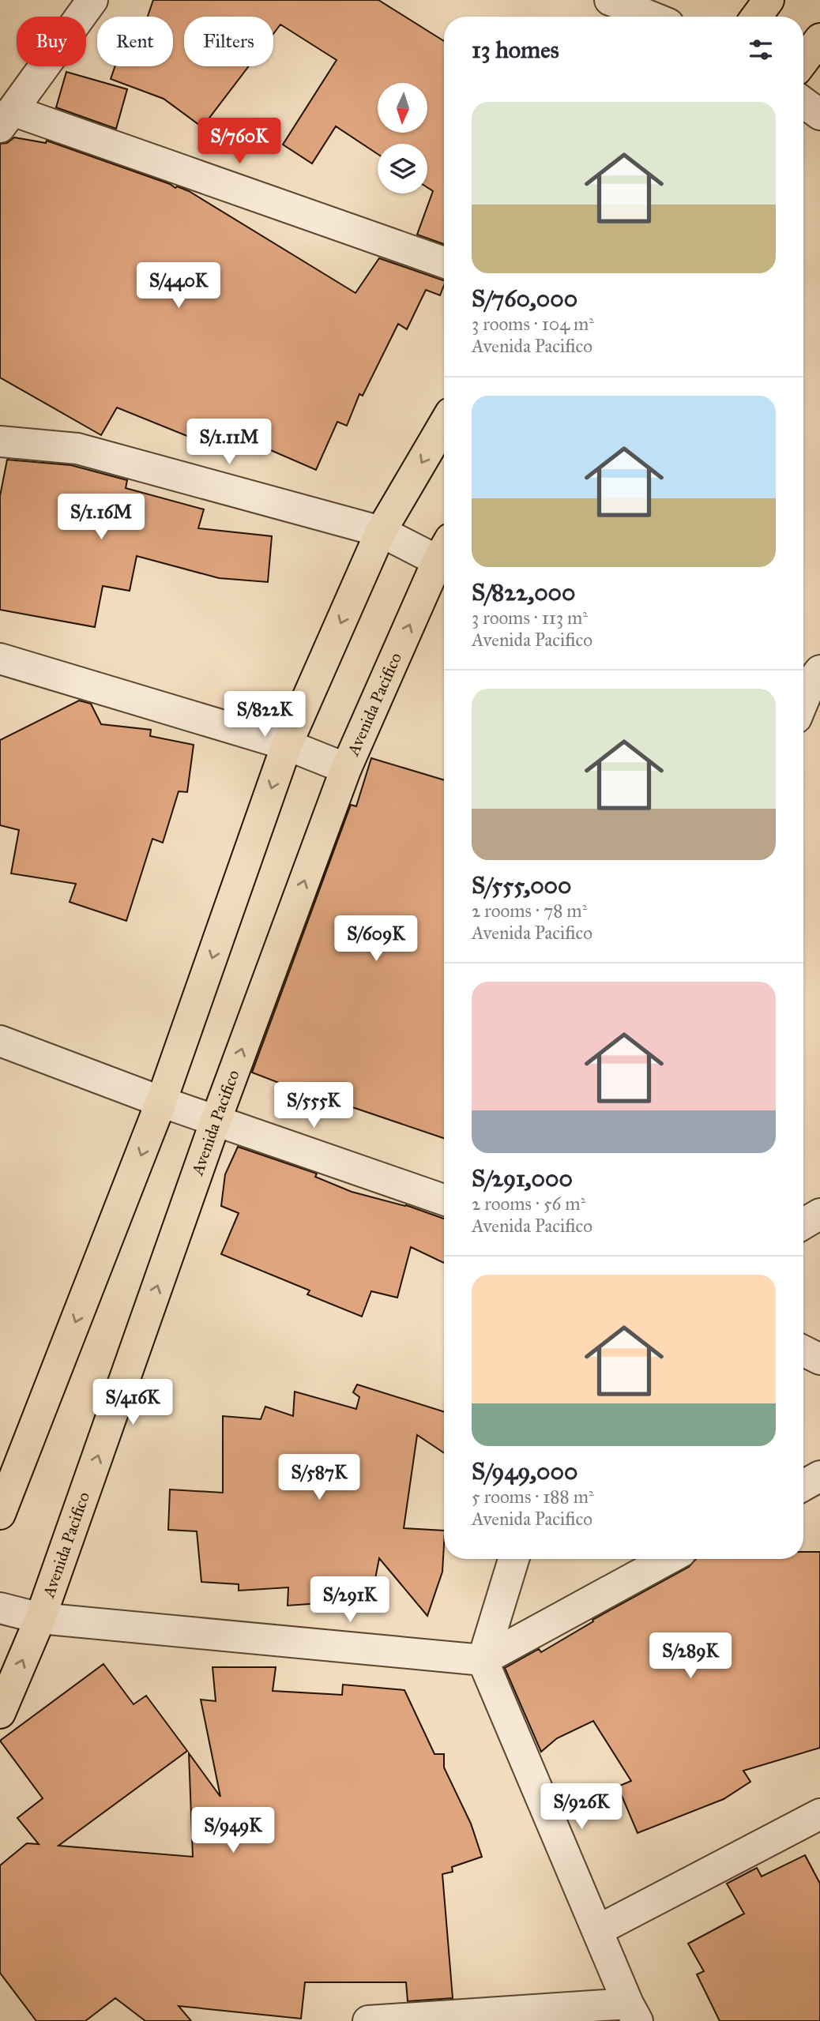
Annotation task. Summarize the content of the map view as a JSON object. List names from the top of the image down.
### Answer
{
  "streets": {
    "main road": ["Avenida Pacifico"]
  },
  "north": "bottom",
  "page": {
    "chip": ["Buy", "Rent", "Filters"],
    "heading": "13 homes",
    "list": [
      {
        "name": "S/760,000",
        "note": "3 rooms · 104 m² · Avenida Pacifico"
      },
      {
        "name": "S/822,000",
        "note": "3 rooms · 113 m² · Avenida Pacifico"
      },
      {
        "name": "S/555,000",
        "note": "2 rooms · 78 m² · Avenida Pacifico"
      },
      {
        "name": "S/291,000",
        "note": "2 rooms · 56 m² · Avenida Pacifico"
      },
      {
        "name": "S/949,000",
        "note": "5 rooms · 188 m² · Avenida Pacifico"
      }
    ],
    "price": [
      "S/760K",
      "S/440K",
      "S/1.11M",
      "S/1.16M",
      "S/822K",
      "S/609K",
      "S/555K",
      "S/416K",
      "S/587K",
      "S/291K",
      "S/289K",
      "S/926K",
      "S/949K"
    ]
  }
}
